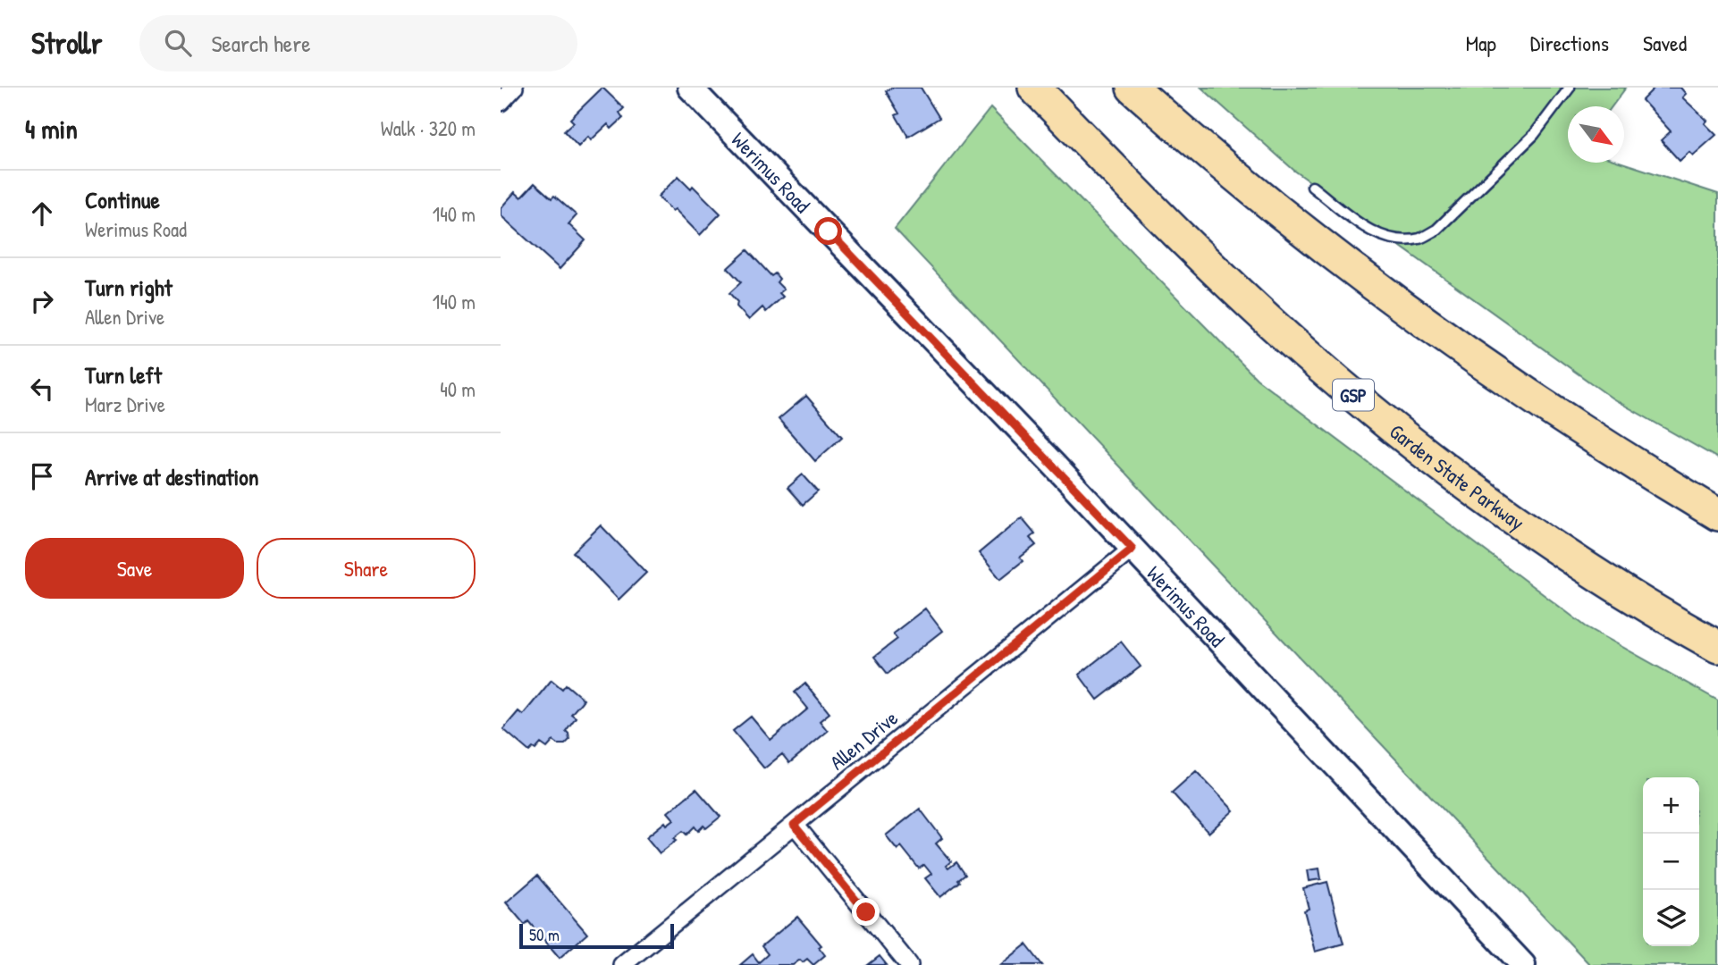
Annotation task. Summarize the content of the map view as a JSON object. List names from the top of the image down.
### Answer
{
  "streets": {
    "highway": ["GSP", "Garden State Parkway"],
    "main road": ["Werimus Road"],
    "street": ["Allen Drive"]
  },
  "crossings": [
    ["Werimus Road", "Allen Drive"]
  ],
  "scale_bar": "50 m",
  "north": "bottom right",
  "page": {
    "header": "Strollr",
    "search": "Search here",
    "nav": ["Map", "Directions", "Saved"],
    "heading": ["4 min", "Walk · 320 m"],
    "list": [
      ["Continue", "Werimus Road", "140 m"],
      ["Turn right", "Allen Drive", "140 m"],
      ["Turn left", "Marz Drive", "40 m"],
      "Arrive at destination"
    ],
    "buttons": ["Save", "Share"],
    "map_buttons": ["+", "−"],
    "scale": "50 m"
  }
}
